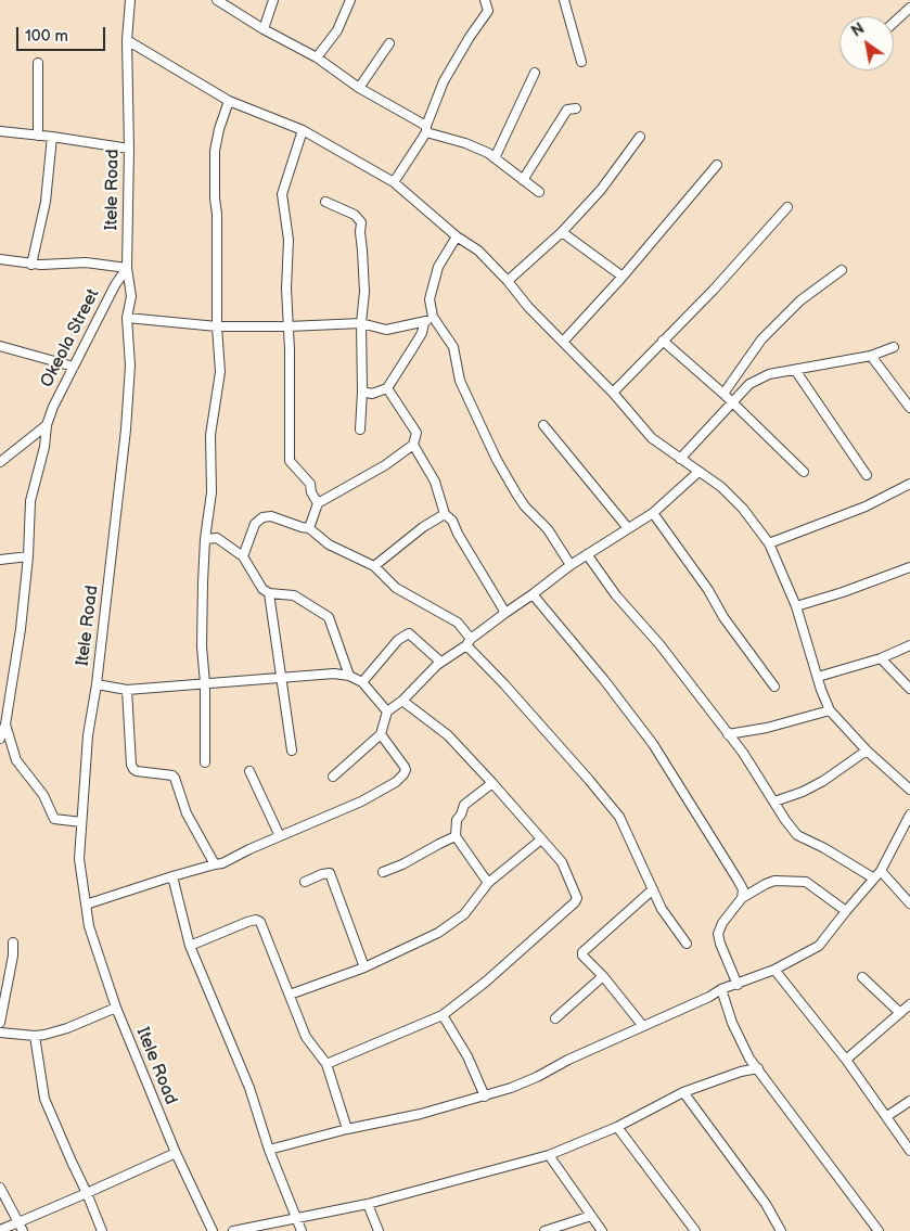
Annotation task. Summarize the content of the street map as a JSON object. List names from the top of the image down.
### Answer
{
  "streets": {
    "street": ["Itele Road", "Okeola Street"]
  },
  "crossings": [
    ["Itele Road", "Okeola Street"]
  ],
  "scale_bar": "100 m",
  "north": "top left"
}
